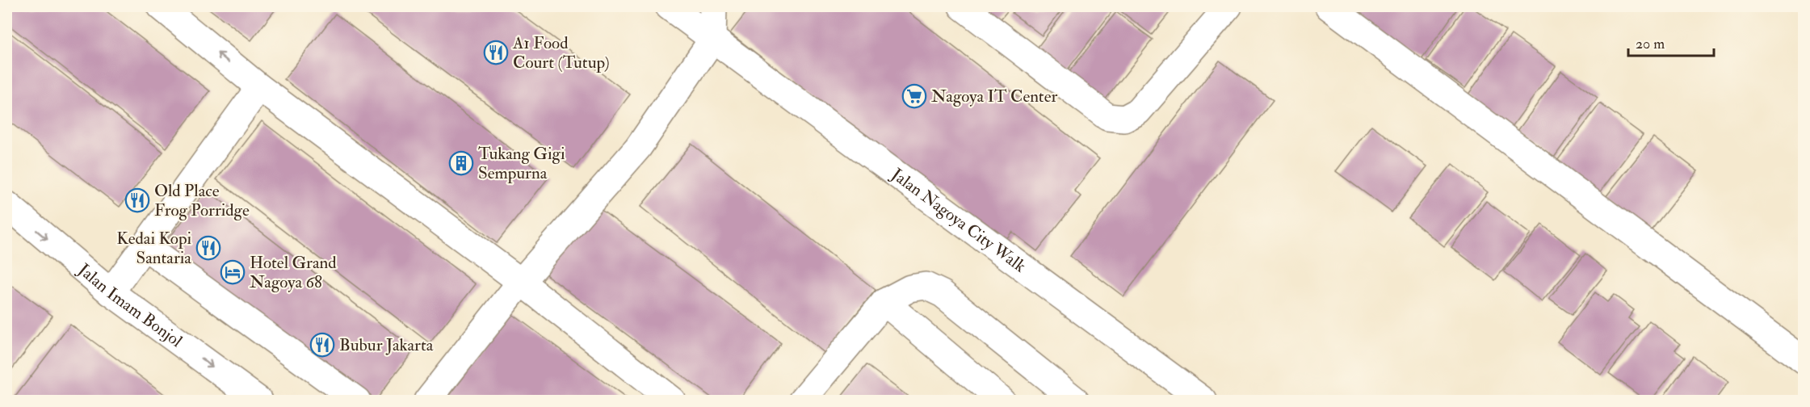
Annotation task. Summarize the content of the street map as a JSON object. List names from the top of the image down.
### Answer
{
  "streets": {
    "street": ["Jalan Nagoya City Walk", "Jalan Imam Bonjol"]
  },
  "places": {
    "restaurant": [
      "A1 Food Court (Tutup)",
      "Old Place Frog Porridge",
      "Kedai Kopi Santaria",
      "Bubur Jakarta"
    ],
    "supermarket": ["Nagoya IT Center"],
    "building": ["Tukang Gigi Sempurna"],
    "hotel": ["Hotel Grand Nagoya 68"]
  },
  "scale_bar": "20 m"
}
